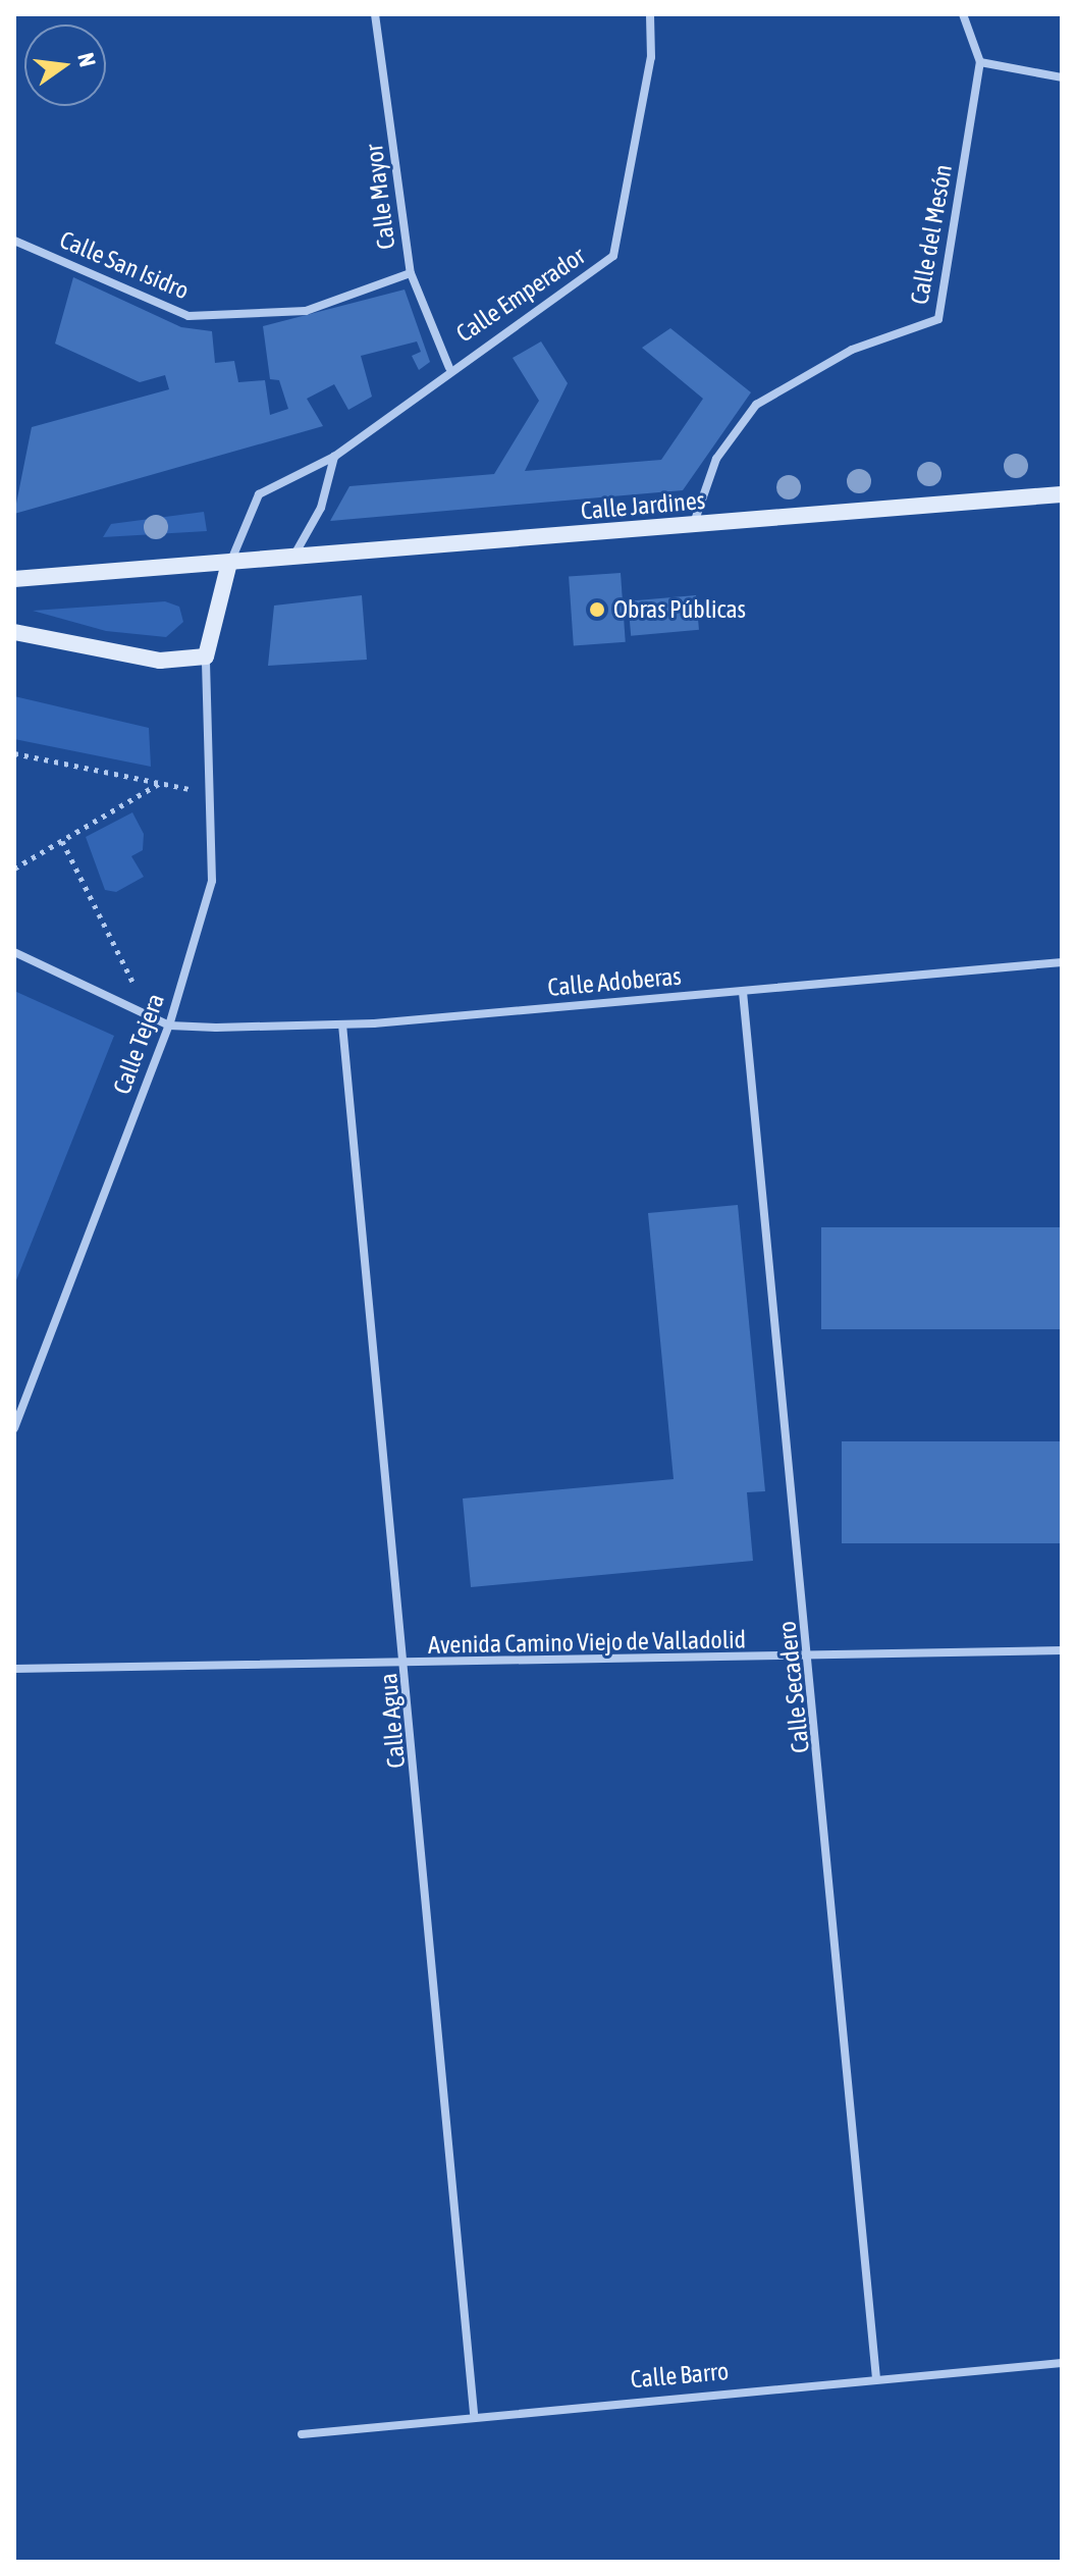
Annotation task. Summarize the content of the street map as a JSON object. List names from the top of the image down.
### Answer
{
  "streets": {
    "main road": ["Calle Jardines"],
    "street": [
      "Calle Mayor",
      "Calle del Mesón",
      "Calle San Isidro",
      "Calle Emperador",
      "Calle Adoberas",
      "Calle Tejera",
      "Avenida Camino Viejo de Valladolid",
      "Calle Secadero",
      "Calle Agua",
      "Calle Barro"
    ]
  },
  "crossings": [
    ["Calle Mayor", "Calle San Isidro"],
    ["Calle Mayor", "Calle Emperador"],
    ["Calle del Mesón", "Calle Jardines"],
    ["Calle Emperador", "Calle Jardines"],
    ["Calle Adoberas", "Calle Tejera"],
    ["Calle Adoberas", "Calle Secadero"],
    ["Calle Adoberas", "Calle Agua"],
    ["Avenida Camino Viejo de Valladolid", "Calle Secadero"],
    ["Avenida Camino Viejo de Valladolid", "Calle Agua"],
    ["Calle Secadero", "Calle Barro"],
    ["Calle Agua", "Calle Barro"]
  ],
  "places": ["Obras Públicas"],
  "north": "right"
}
